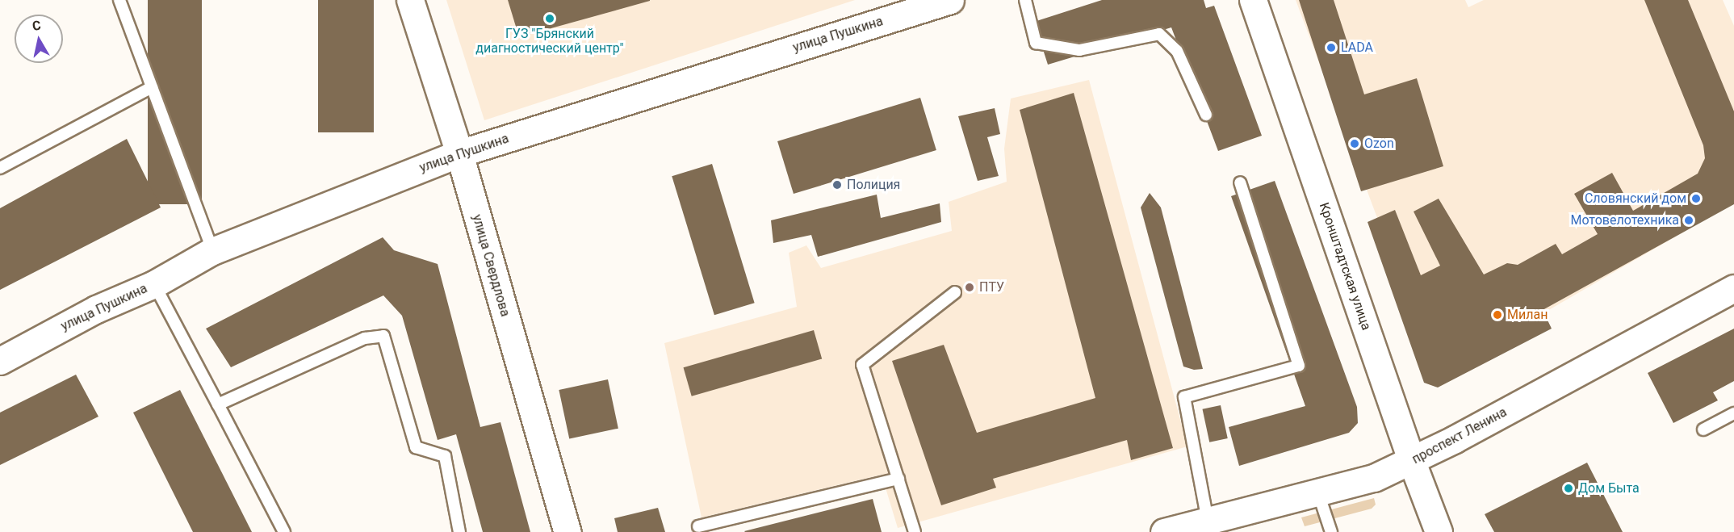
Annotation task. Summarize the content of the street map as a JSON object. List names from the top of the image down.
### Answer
{
  "streets": {
    "main road": [
      "улица Пушкина",
      "улица Свердлова",
      "Кронштадтская улица",
      "проспект Ленина"
    ]
  },
  "crossings": [
    ["улица Пушкина", "улица Свердлова"],
    ["Кронштадтская улица", "проспект Ленина"]
  ],
  "places": [
    "ГУЗ \"Брянский диагностический центр\"",
    "LADA",
    "Ozon",
    "Полиция",
    "Словянский дом",
    "Мотовелотехника",
    "ПТУ",
    "Милан",
    "Дом Быта"
  ],
  "north": "top"
}
